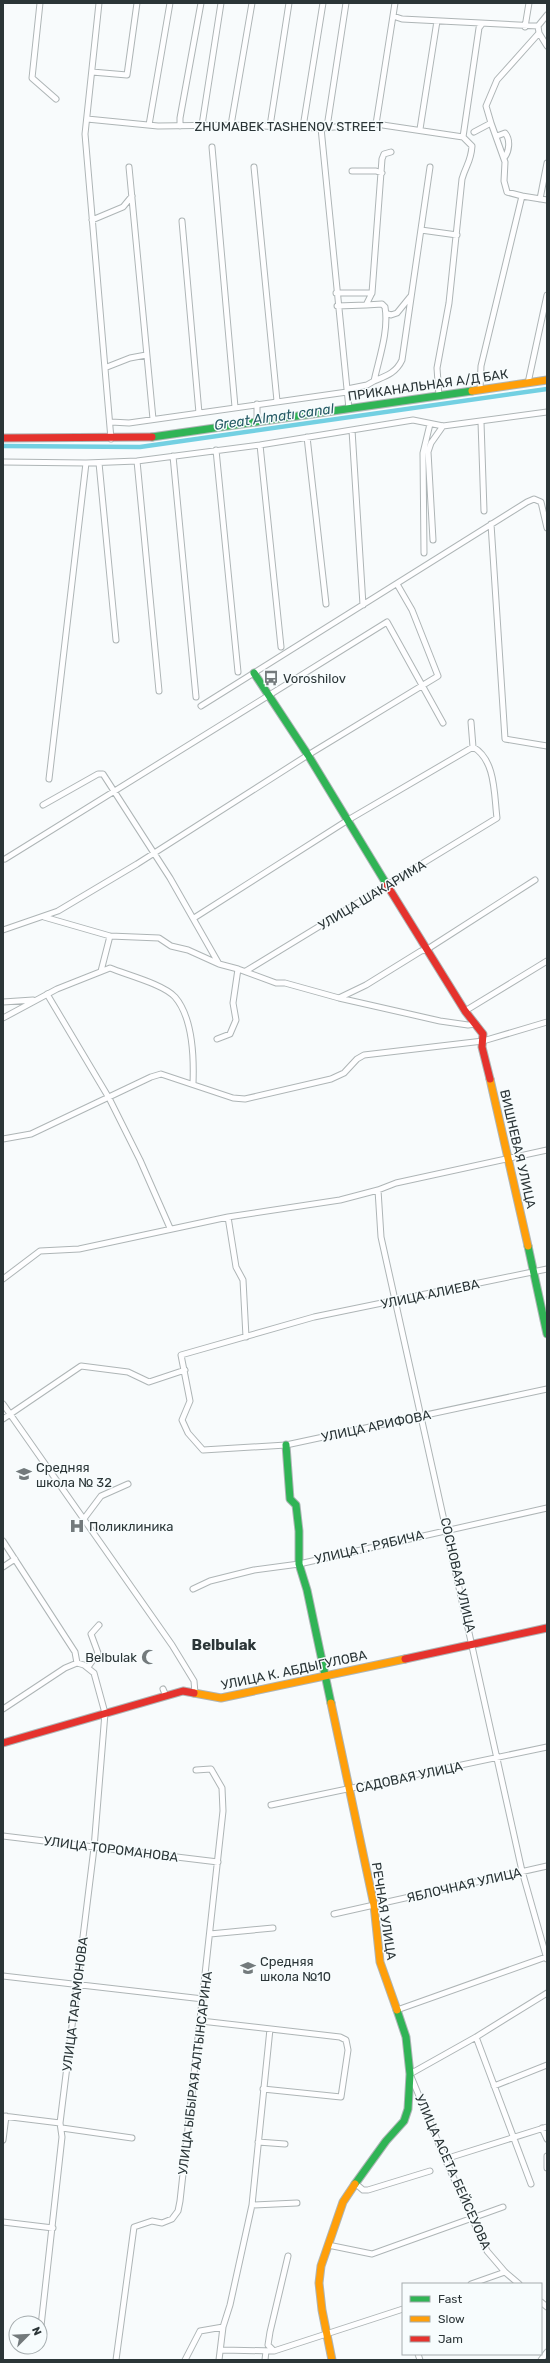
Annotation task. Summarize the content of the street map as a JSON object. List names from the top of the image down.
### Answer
{
  "streets": {
    "street": [
      "ZHUMABEK TASHENOV STREET",
      "ПРИКАНАЛЬНАЯ А/Д БАК",
      "УЛИЦА ШАКАРИМА",
      "ВИШНЕВАЯ УЛИЦА",
      "УЛИЦА АЛИЕВА",
      "УЛИЦА АРИФОВА",
      "УЛИЦА Г. РЯБИЧА",
      "СОСНОВАЯ УЛИЦА",
      "УЛИЦА К. АБДЫГУЛОВА",
      "САДОВАЯ УЛИЦА",
      "УЛИЦА ТОРОМАНОВА",
      "ЯБЛОЧНАЯ УЛИЦА",
      "РЕЧНАЯ УЛИЦА",
      "УЛИЦА ТАРАМОНОВА",
      "УЛИЦА ЫБЫРАЯ АЛТЫНСАРИНА",
      "УЛИЦА АСЕТА БЕЙСЕУОВА"
    ]
  },
  "crossings": [
    ["ВИШНЕВАЯ УЛИЦА", "УЛИЦА АЛИЕВА"],
    ["УЛИЦА АЛИЕВА", "УЛИЦА АРИФОВА"],
    ["УЛИЦА АЛИЕВА", "СОСНОВАЯ УЛИЦА"],
    ["УЛИЦА АРИФОВА", "СОСНОВАЯ УЛИЦА"],
    ["УЛИЦА АРИФОВА", "РЕЧНАЯ УЛИЦА"],
    ["УЛИЦА Г. РЯБИЧА", "СОСНОВАЯ УЛИЦА"],
    ["УЛИЦА Г. РЯБИЧА", "РЕЧНАЯ УЛИЦА"],
    ["СОСНОВАЯ УЛИЦА", "УЛИЦА К. АБДЫГУЛОВА"],
    ["СОСНОВАЯ УЛИЦА", "САДОВАЯ УЛИЦА"],
    ["СОСНОВАЯ УЛИЦА", "ЯБЛОЧНАЯ УЛИЦА"],
    ["УЛИЦА К. АБДЫГУЛОВА", "РЕЧНАЯ УЛИЦА"],
    ["УЛИЦА К. АБДЫГУЛОВА", "УЛИЦА ТАРАМОНОВА"],
    ["САДОВАЯ УЛИЦА", "РЕЧНАЯ УЛИЦА"],
    ["УЛИЦА ТОРОМАНОВА", "УЛИЦА ТАРАМОНОВА"],
    ["УЛИЦА ТОРОМАНОВА", "УЛИЦА ЫБЫРАЯ АЛТЫНСАРИНА"],
    ["ЯБЛОЧНАЯ УЛИЦА", "РЕЧНАЯ УЛИЦА"],
    ["РЕЧНАЯ УЛИЦА", "УЛИЦА АСЕТА БЕЙСЕУОВА"]
  ],
  "districts": ["Belbulak"],
  "water": ["Great Almatı canal"],
  "places": {
    "bus stop": ["Voroshilov"],
    "school or university": ["Средняя школа № 32", "Средняя школа №10"],
    "hospital": ["Поликлиника"],
    "mosque": ["Belbulak"]
  },
  "legend": ["Fast", "Slow", "Jam"],
  "north": "top right"
}
